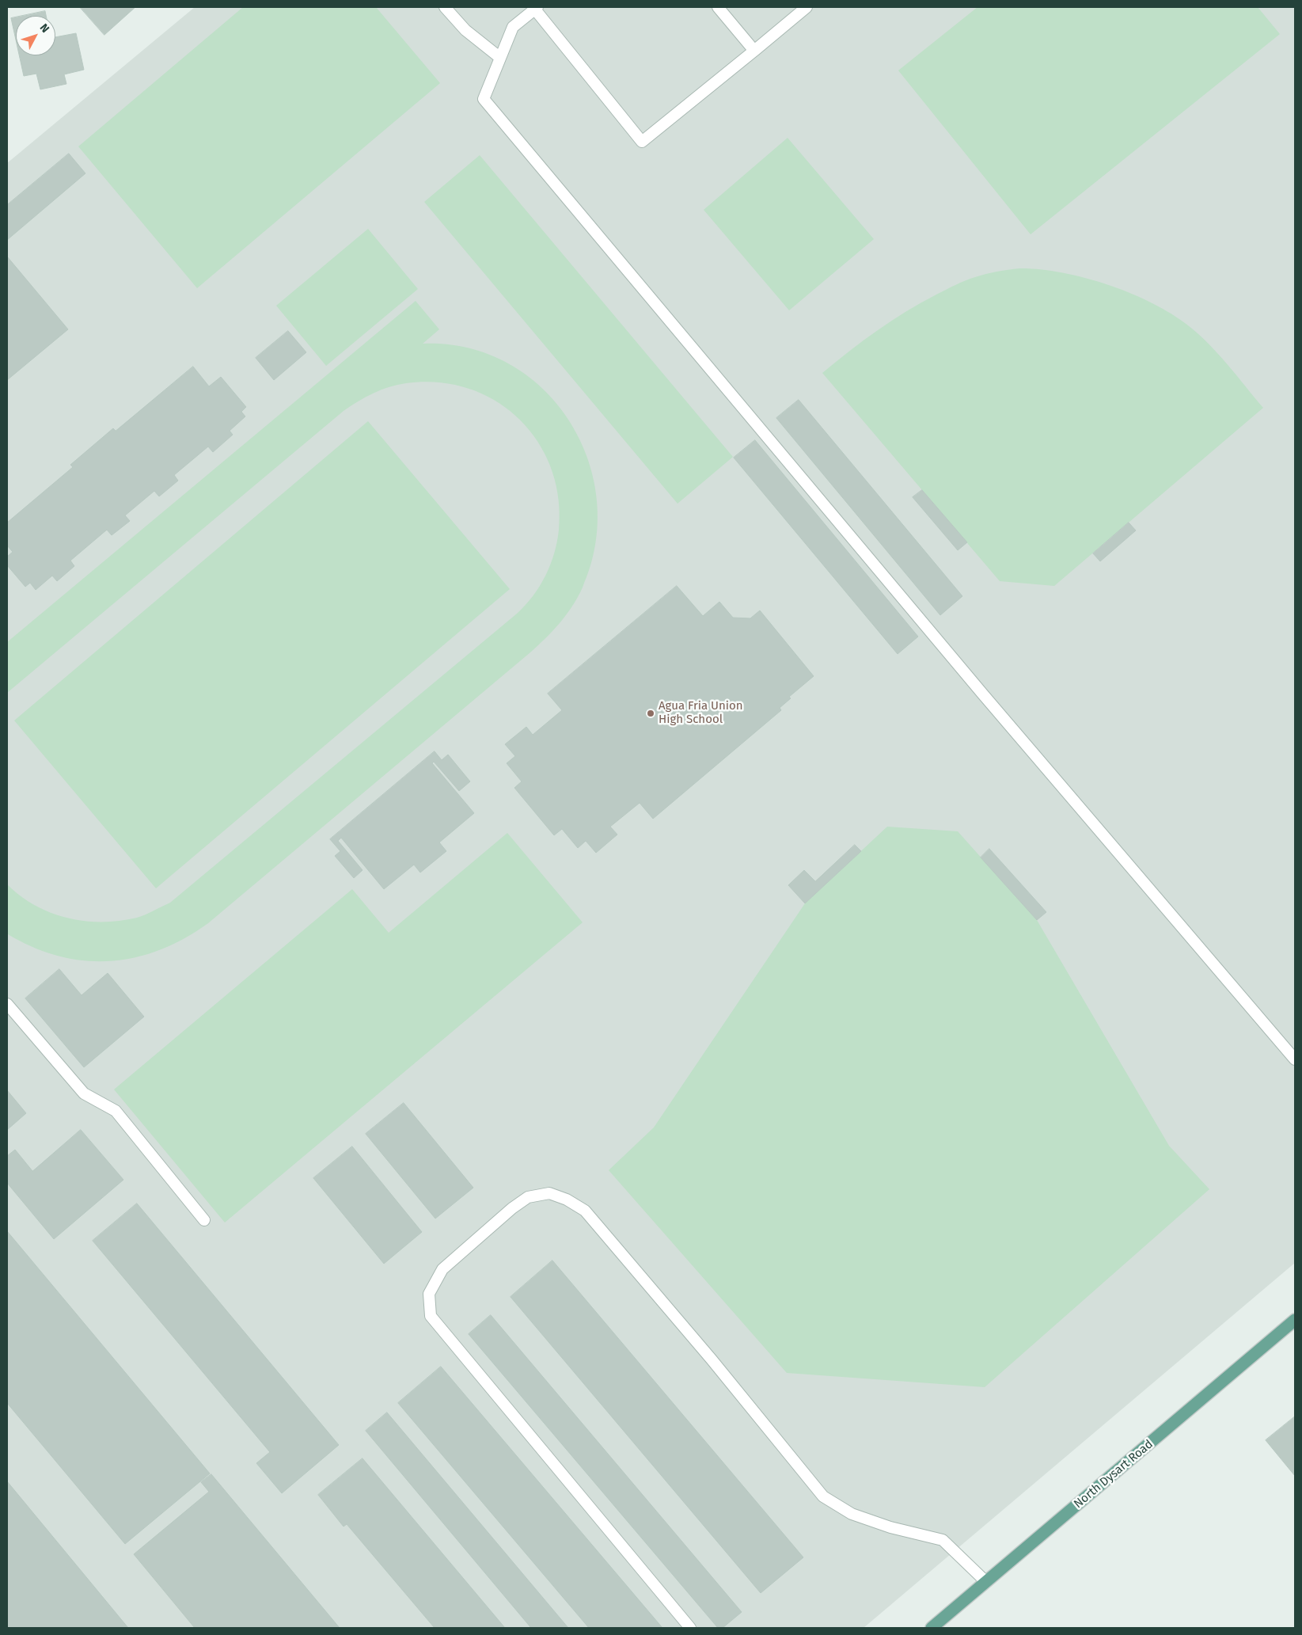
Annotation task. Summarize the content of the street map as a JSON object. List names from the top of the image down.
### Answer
{
  "streets": {
    "main road": ["North Dysart Road"]
  },
  "places": ["Agua Fria Union High School"],
  "north": "top right"
}
